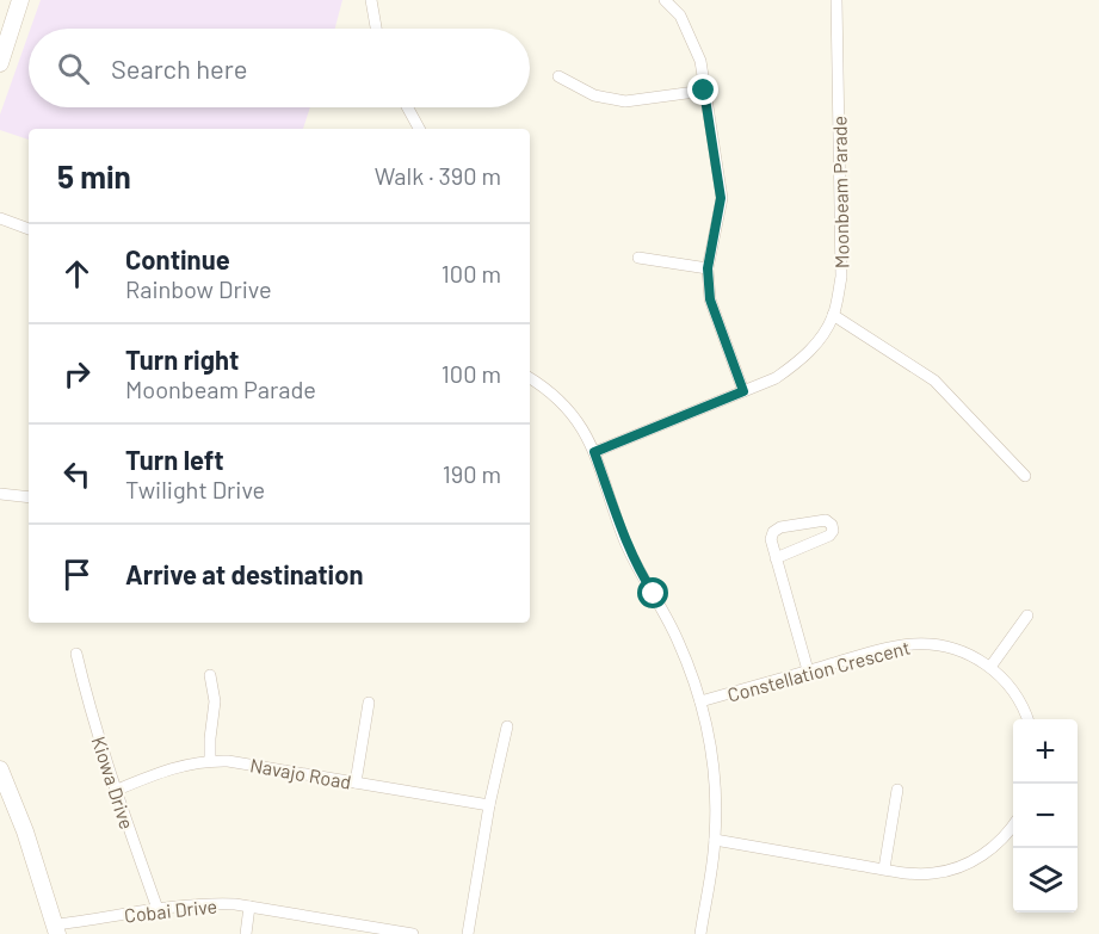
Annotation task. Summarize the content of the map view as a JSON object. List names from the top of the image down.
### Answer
{
  "streets": {
    "street": [
      "Moonbeam Parade",
      "Constellation Crescent",
      "Navajo Road",
      "Kiowa Drive",
      "Cobai Drive"
    ]
  },
  "crossings": [
    ["Navajo Road", "Kiowa Drive"],
    ["Kiowa Drive", "Cobai Drive"]
  ],
  "page": {
    "search": "Search here",
    "heading": ["5 min", "Walk · 390 m"],
    "list": [
      ["Continue", "Rainbow Drive", "100 m"],
      ["Turn right", "Moonbeam Parade", "100 m"],
      ["Turn left", "Twilight Drive", "190 m"],
      "Arrive at destination"
    ],
    "map_buttons": ["+", "−"]
  }
}
